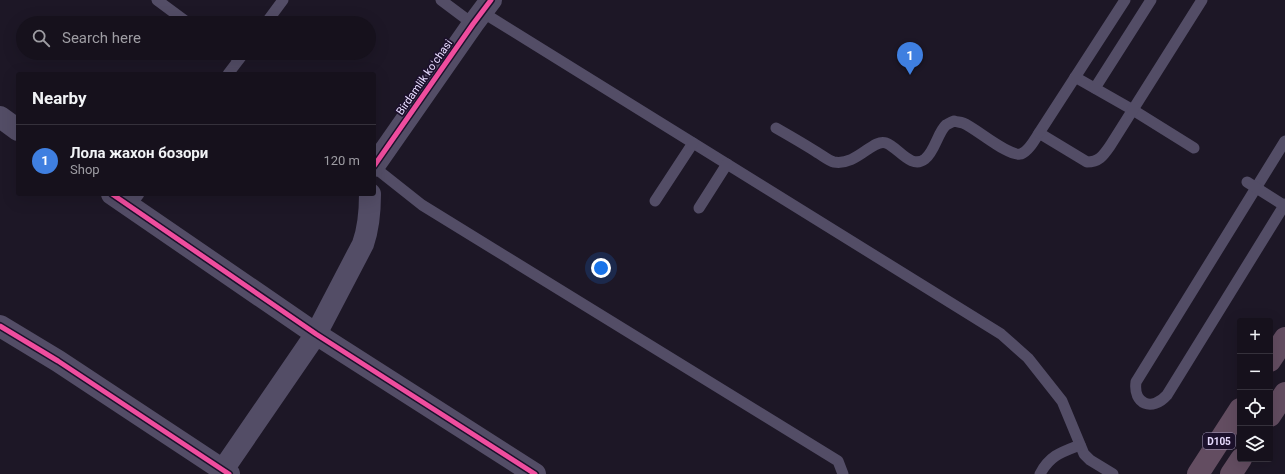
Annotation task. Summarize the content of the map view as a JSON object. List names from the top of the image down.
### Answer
{
  "streets": {
    "highway": ["D105"],
    "street": ["Birdamlik koʻchasi"]
  },
  "page": {
    "search": "Search here",
    "pins": "1",
    "heading": "Nearby",
    "list": [
      {
        "mark": "1",
        "name": "Лола жахон бозори",
        "note": "Shop",
        "value": "120 m"
      }
    ],
    "map_buttons": ["+", "−"]
  }
}
